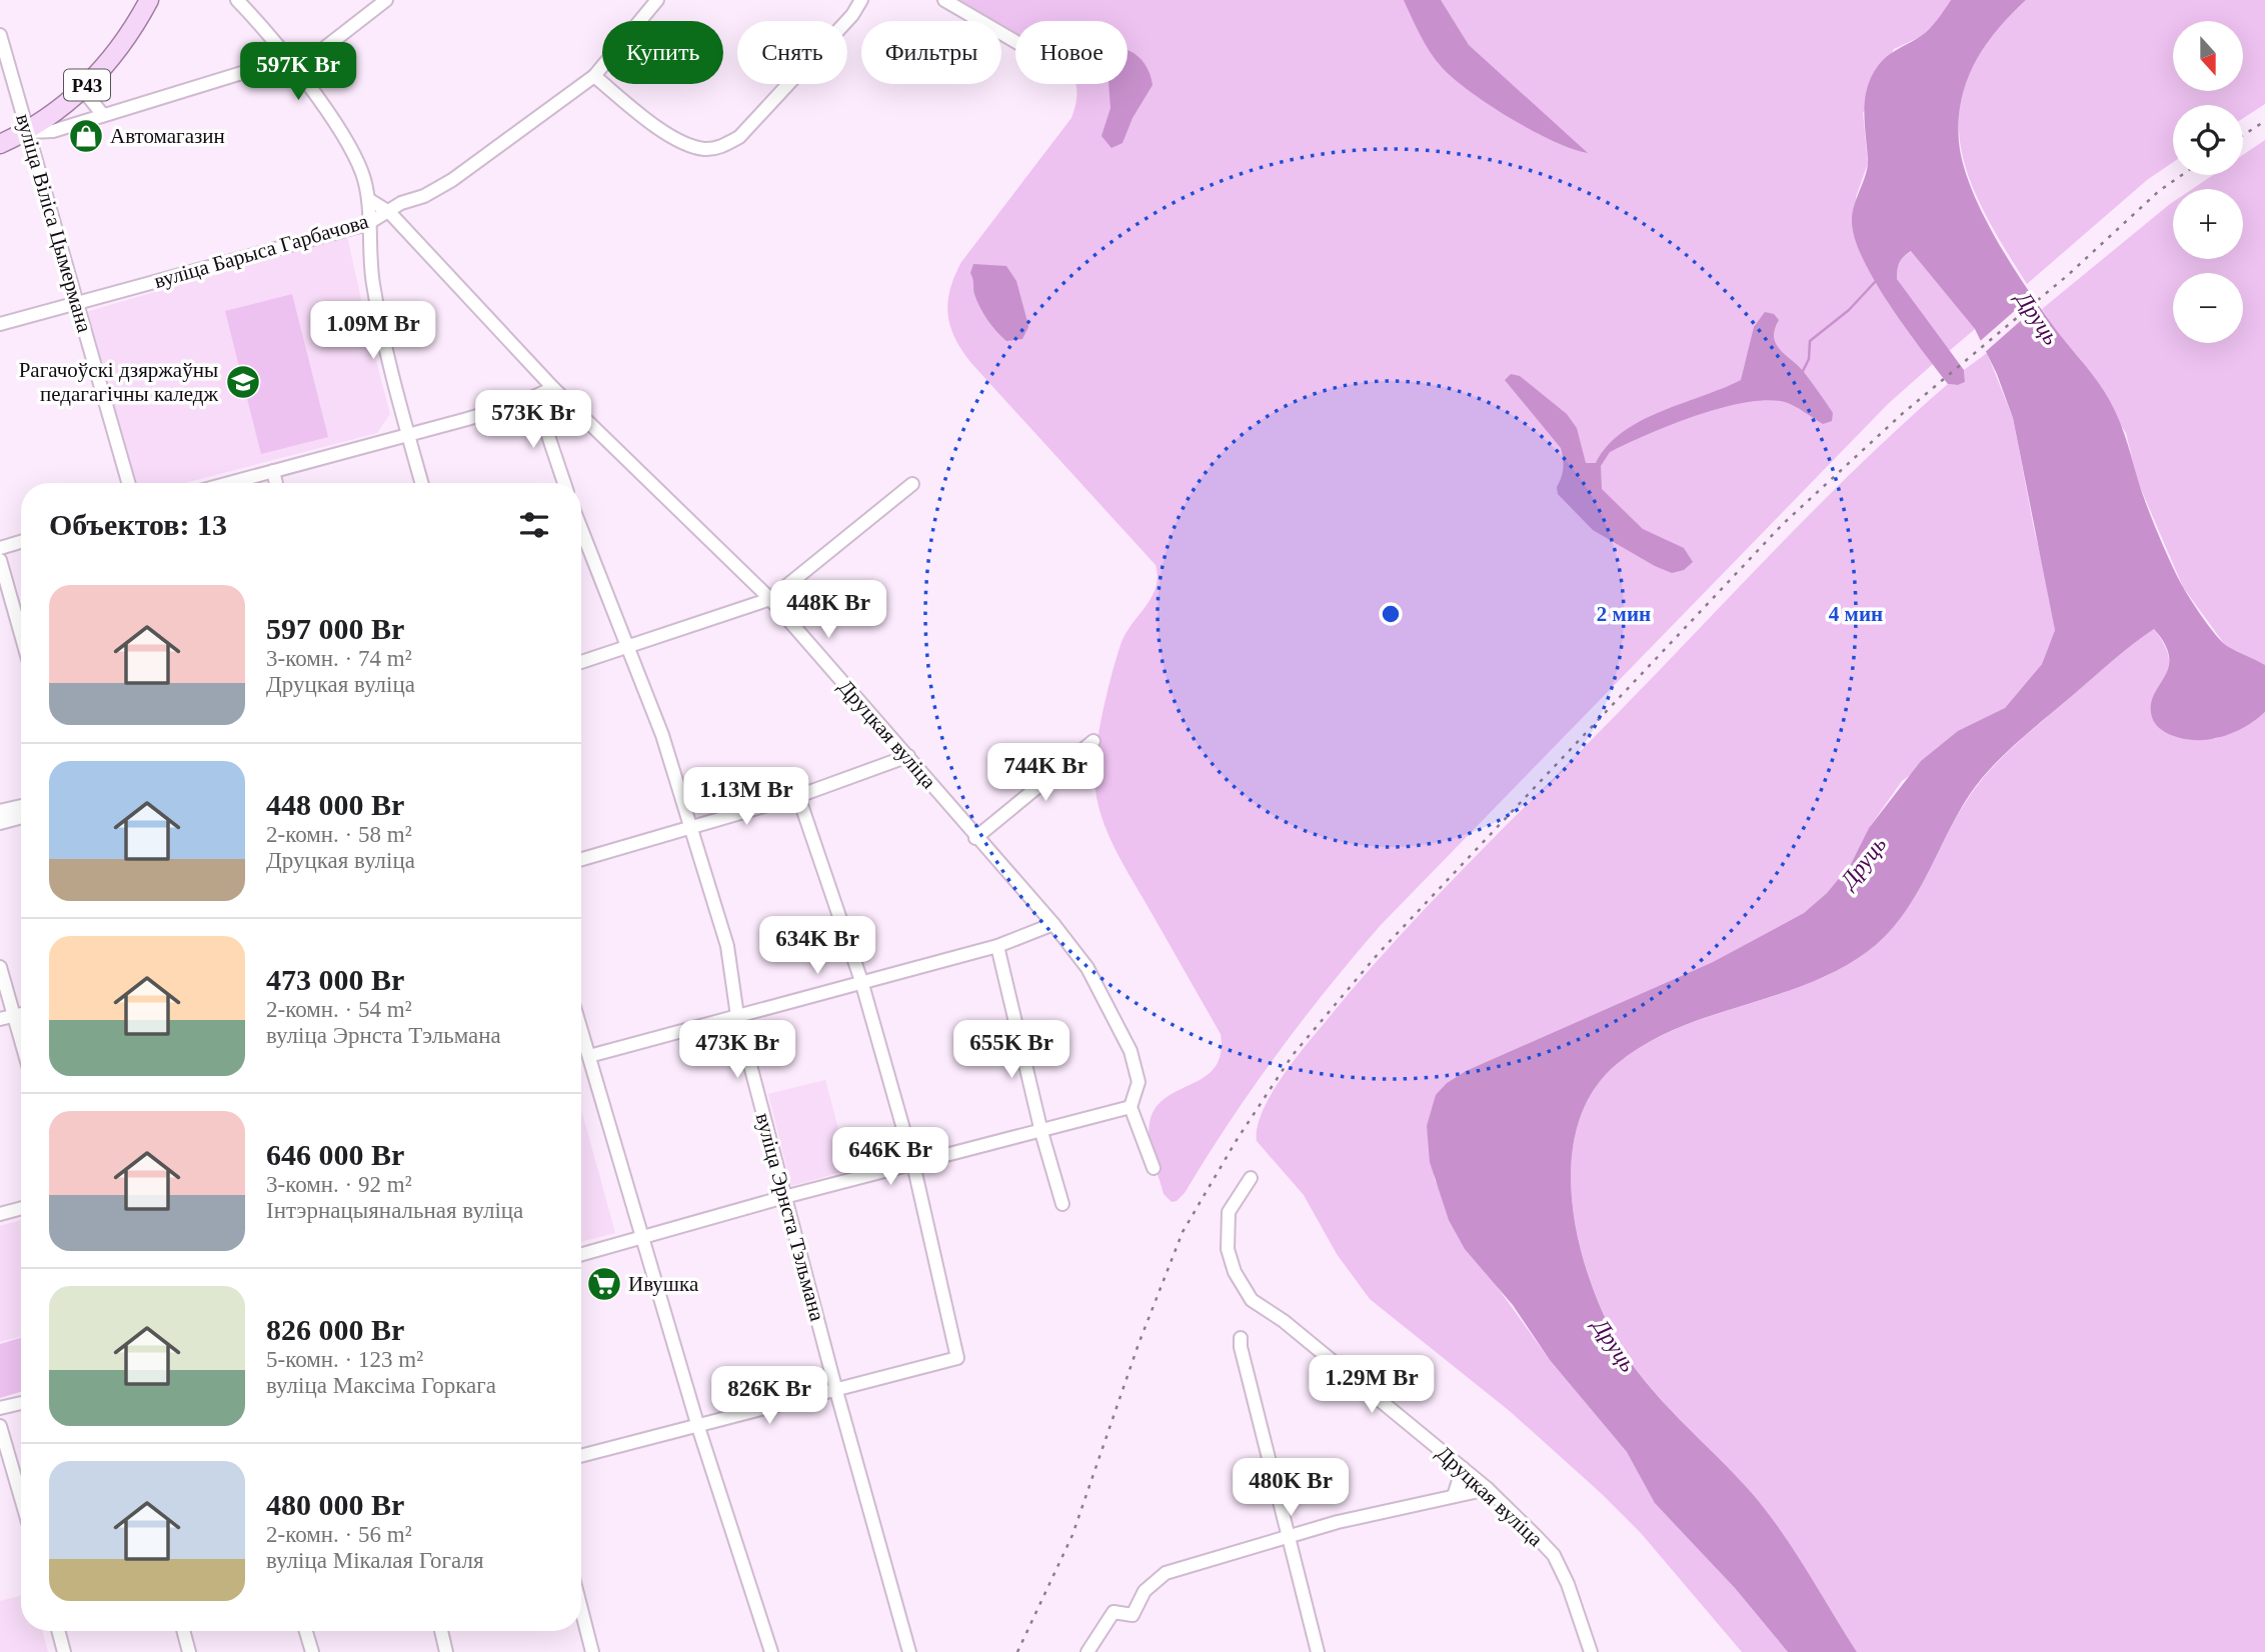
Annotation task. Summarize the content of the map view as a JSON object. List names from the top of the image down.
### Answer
{
  "streets": {
    "main road": ["Р43"],
    "street": [
      "вуліца Віліса Цымермана",
      "вуліца Барыса Гарбачова",
      "Друцкая вуліца",
      "вуліца Эрнста Тэльмана"
    ]
  },
  "crossings": [
    ["Р43", "вуліца Віліса Цымермана"],
    ["вуліца Віліса Цымермана", "вуліца Барыса Гарбачова"],
    ["вуліца Барыса Гарбачова", "Друцкая вуліца"]
  ],
  "water": ["Друць"],
  "places": {
    "shop": ["Автомагазин"],
    "school or university": ["Рагачоўскі дзяржаўны педагагічны каледж"],
    "supermarket": ["Ивушка"]
  },
  "north": "bottom",
  "page": {
    "map_buttons": ["+", "−"],
    "chip": [
      "Купить",
      "Снять",
      "Фильтры",
      "Новое"
    ],
    "price": [
      "597K Br",
      "1.09M Br",
      "573K Br",
      "448K Br",
      "744K Br",
      "1.13M Br",
      "634K Br",
      "473K Br",
      "655K Br",
      "646K Br",
      "1.29M Br",
      "826K Br",
      "480K Br"
    ],
    "heading": "Объектов: 13",
    "list": [
      {
        "name": "597 000 Br",
        "note": "3-комн. · 74 m² · Друцкая вуліца"
      },
      {
        "name": "448 000 Br",
        "note": "2-комн. · 58 m² · Друцкая вуліца"
      },
      {
        "name": "473 000 Br",
        "note": "2-комн. · 54 m² · вуліца Эрнста Тэльмана"
      },
      {
        "name": "646 000 Br",
        "note": "3-комн. · 92 m² · Інтэрнацыянальная вуліца"
      },
      {
        "name": "826 000 Br",
        "note": "5-комн. · 123 m² · вуліца Максіма Горкага"
      },
      {
        "name": "480 000 Br",
        "note": "2-комн. · 56 m² · вуліца Мікалая Гогаля"
      }
    ]
  },
  "rings": ["2 мин", "4 мин"]
}
